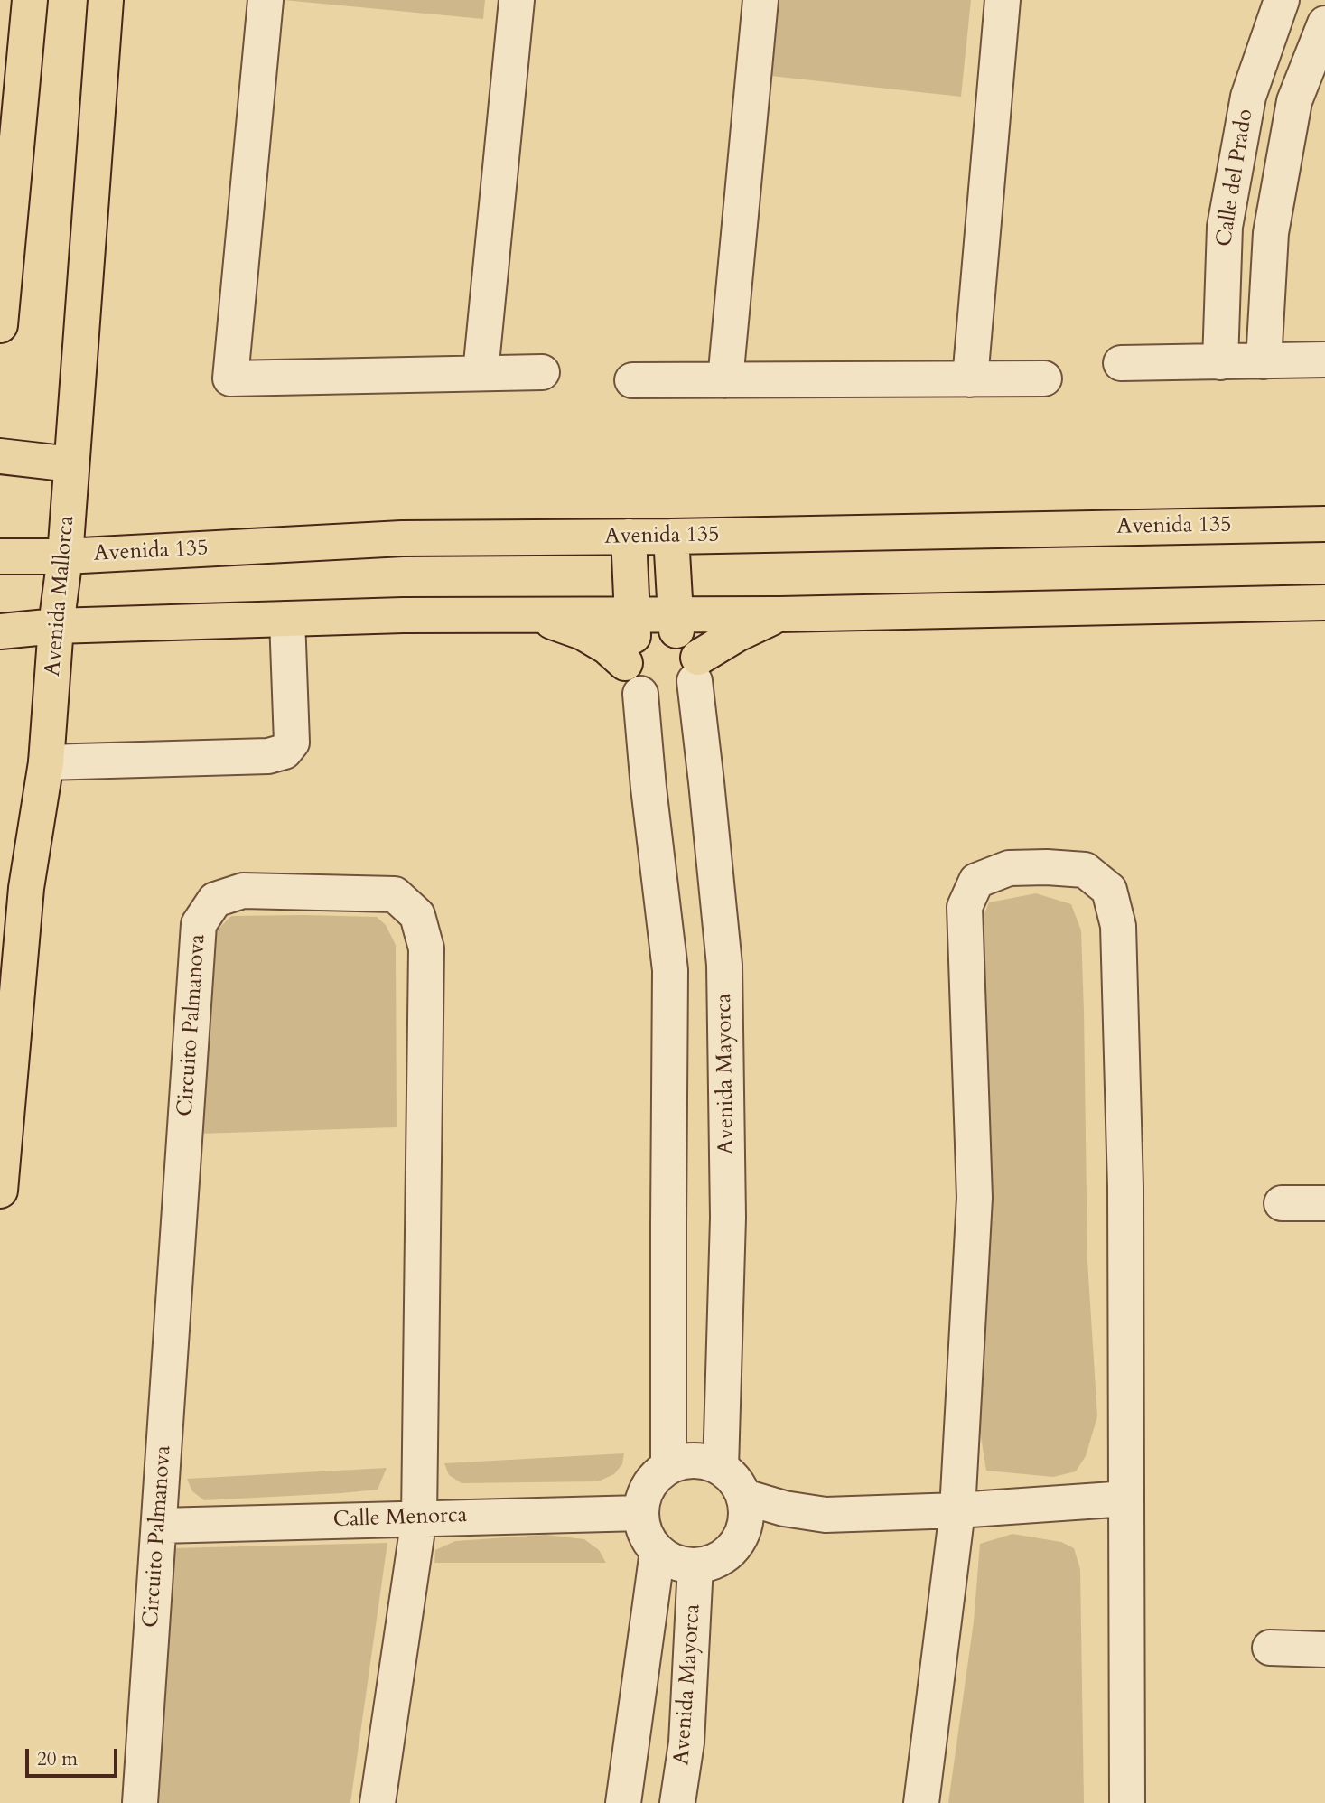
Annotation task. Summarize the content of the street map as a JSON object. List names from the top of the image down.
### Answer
{
  "streets": {
    "main road": ["Avenida 135", "Avenida Mallorca"],
    "street": [
      "Calle del Prado",
      "Circuito Palmanova",
      "Avenida Mayorca",
      "Calle Menorca"
    ]
  },
  "crossings": [
    ["Avenida 135", "Avenida Mallorca"],
    ["Circuito Palmanova", "Calle Menorca"],
    ["Avenida Mayorca", "Calle Menorca"]
  ],
  "scale_bar": "20 m"
}
